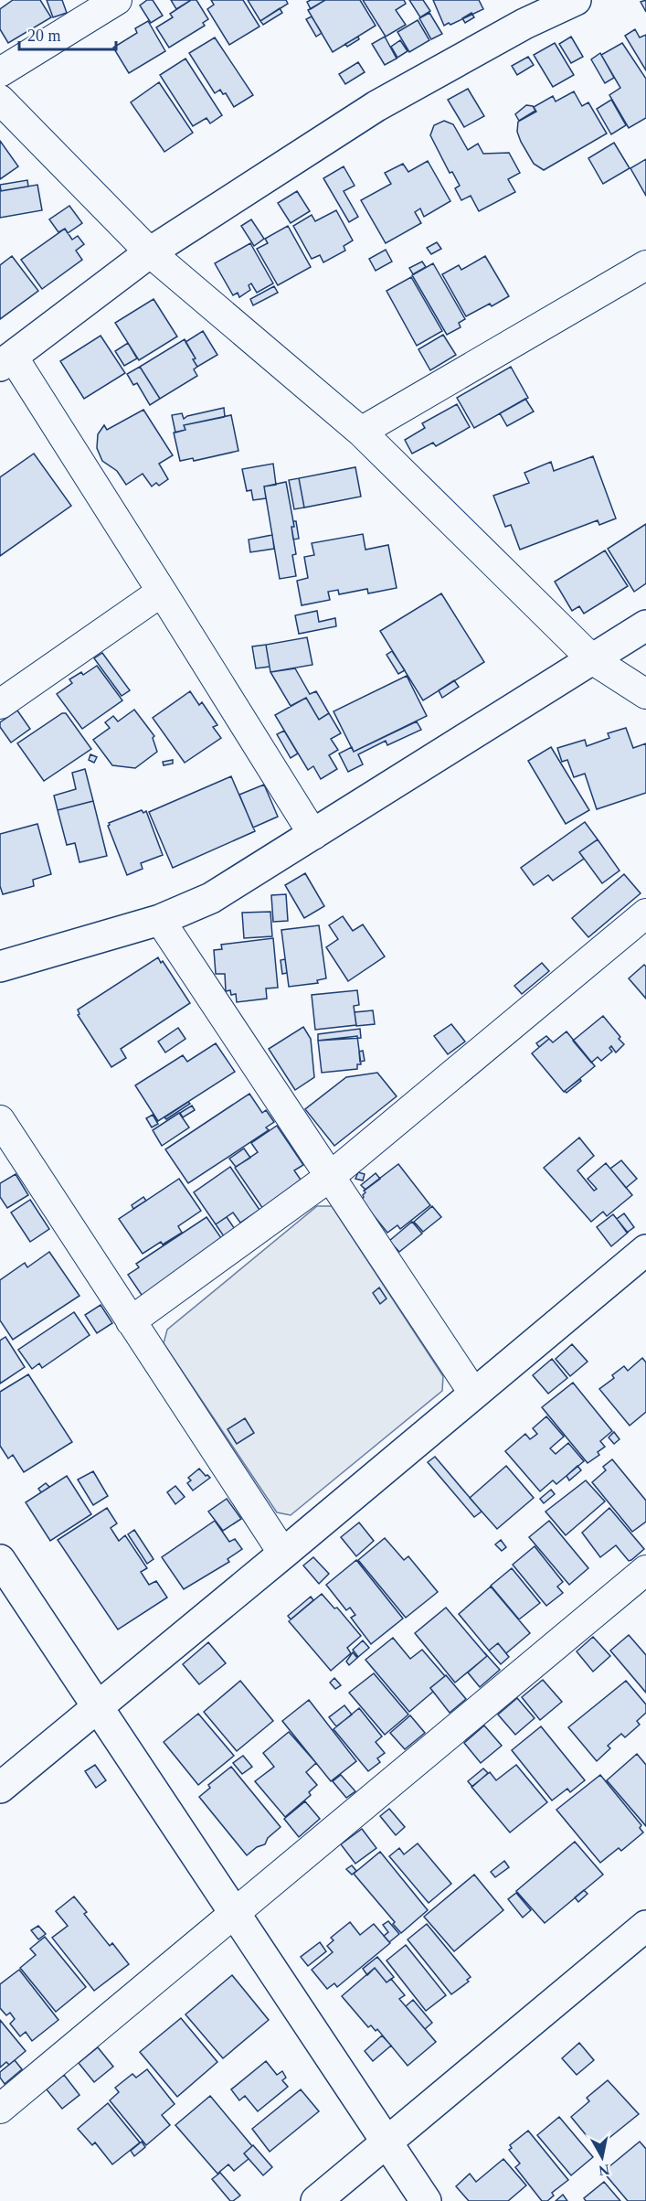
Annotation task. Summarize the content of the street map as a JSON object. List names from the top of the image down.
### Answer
{
  "scale_bar": "20 m",
  "north": "bottom"
}
